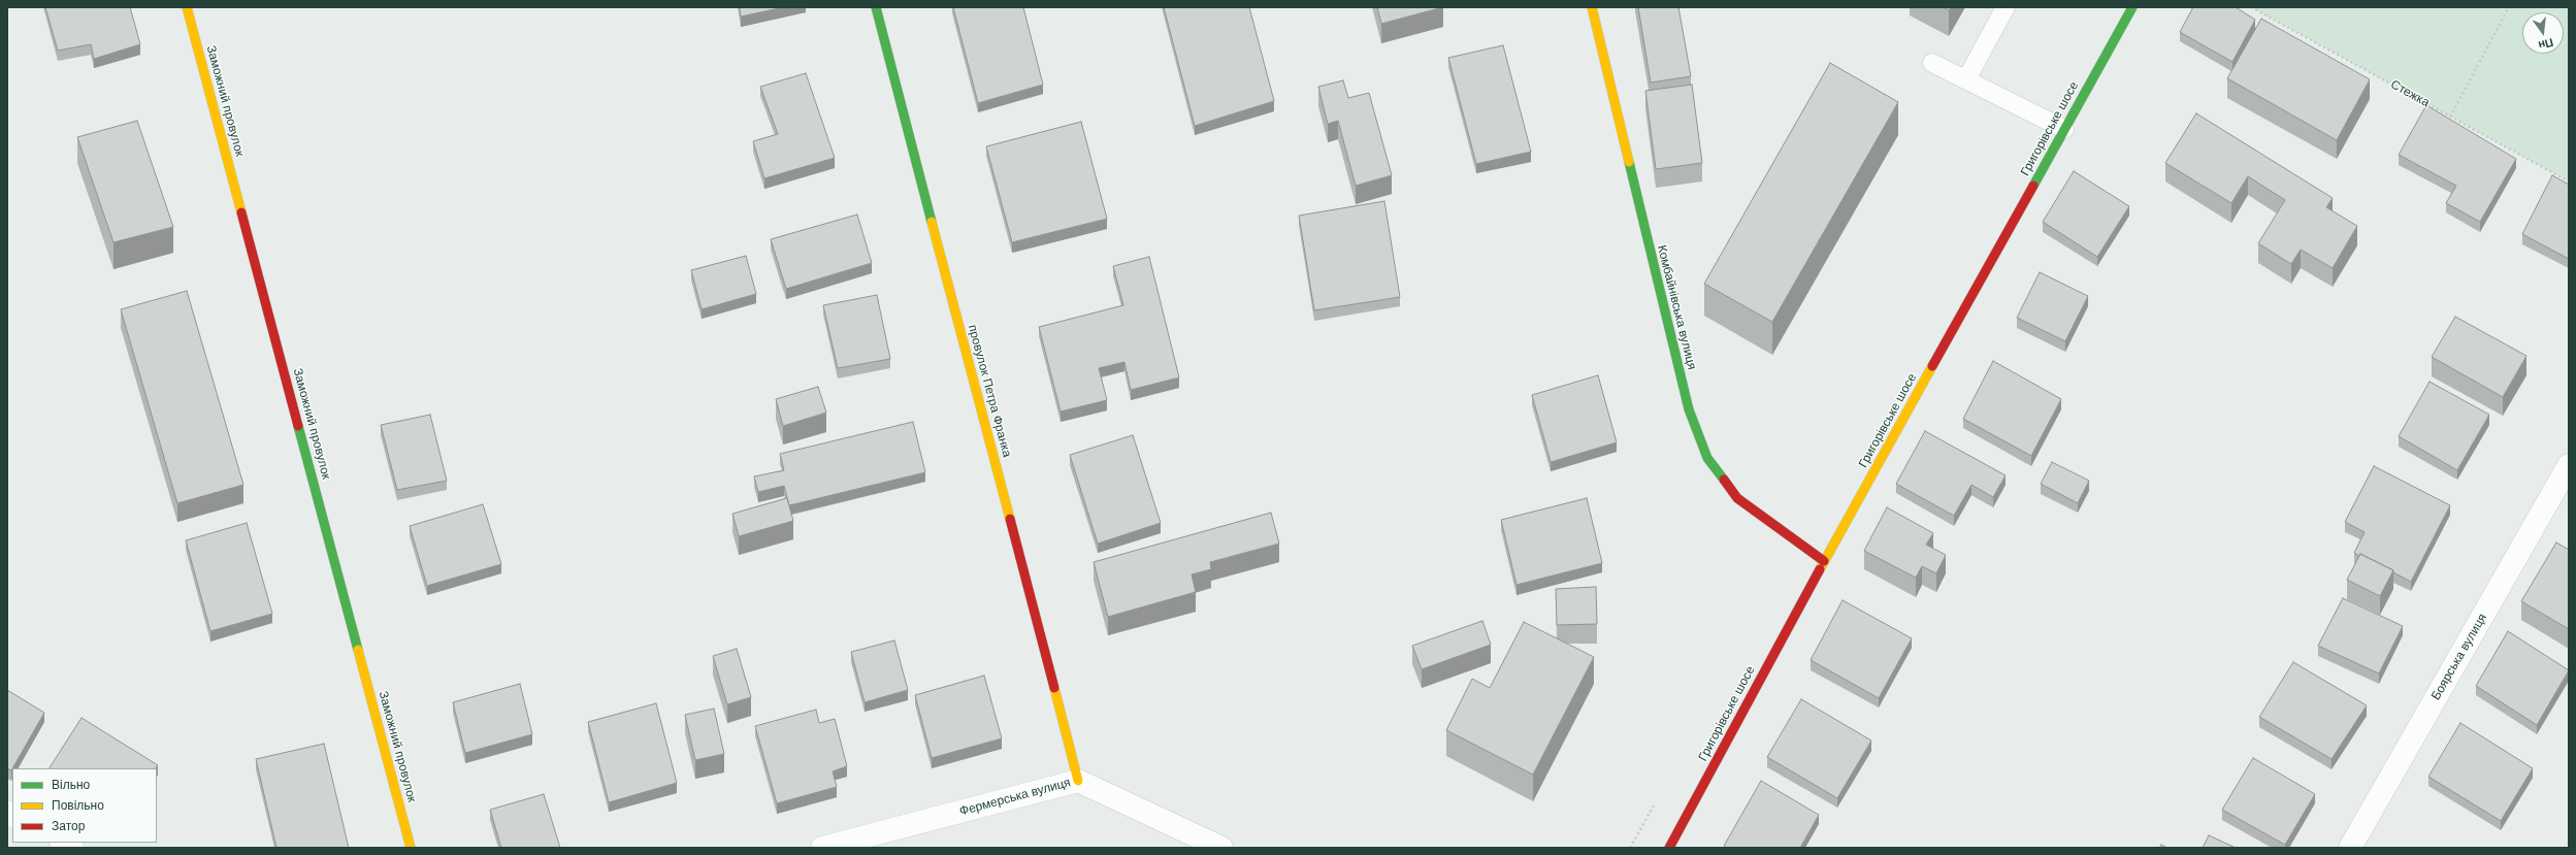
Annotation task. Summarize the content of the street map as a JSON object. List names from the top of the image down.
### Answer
{
  "streets": {
    "street": [
      "Заможний провулок",
      "Григорівське шосе",
      "Комбайнівська вулиця",
      "провулок Петра Франка",
      "Боярська вулиця",
      "Фермерська вулиця"
    ],
    "path": ["Стежка"]
  },
  "crossings": [
    ["Григорівське шосе", "Комбайнівська вулиця"],
    ["провулок Петра Франка", "Фермерська вулиця"]
  ],
  "legend": ["Вільно", "Повільно", "Затор"],
  "north": "bottom"
}
